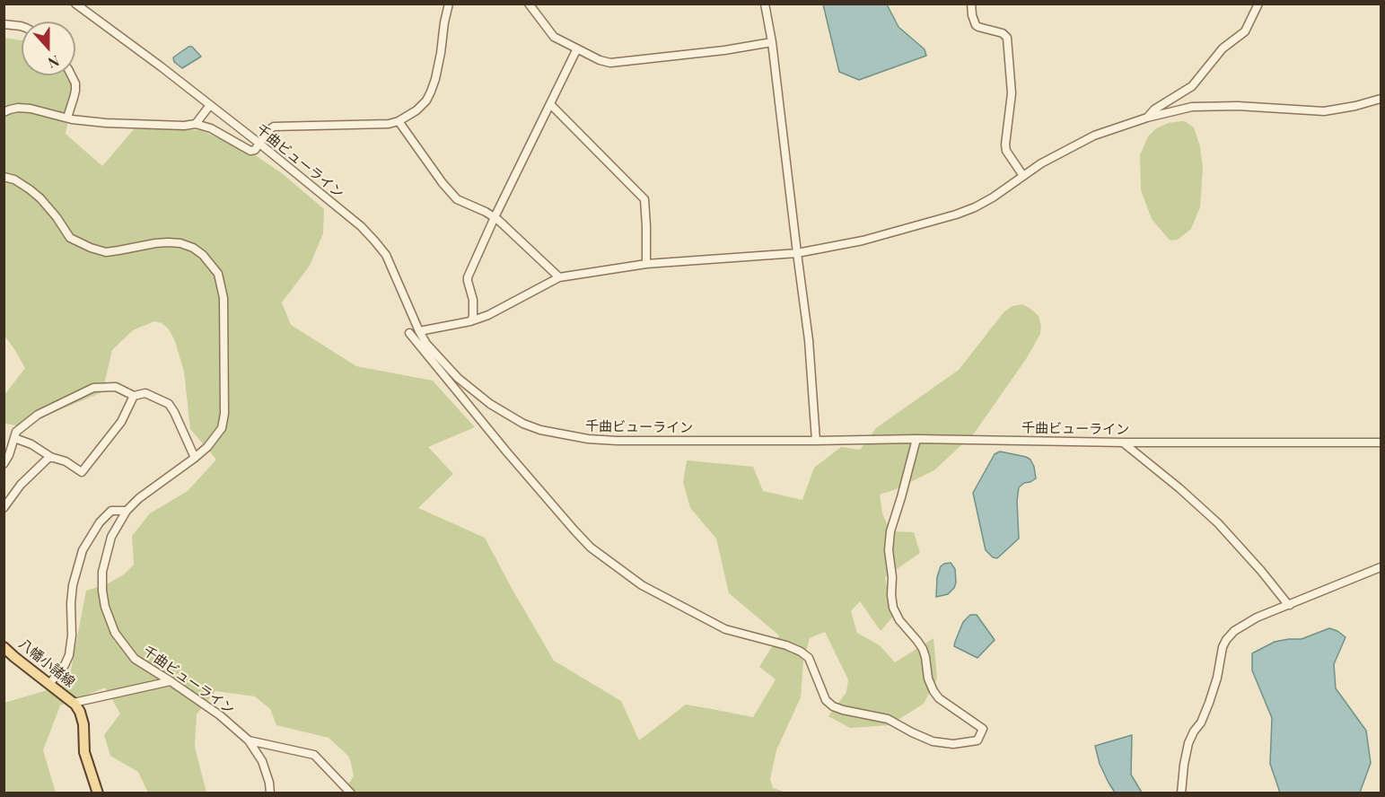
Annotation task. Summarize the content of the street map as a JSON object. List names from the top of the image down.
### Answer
{
  "streets": {
    "main road": ["八幡小諸線"],
    "street": ["千曲ビューライン"]
  },
  "north": "bottom"
}
